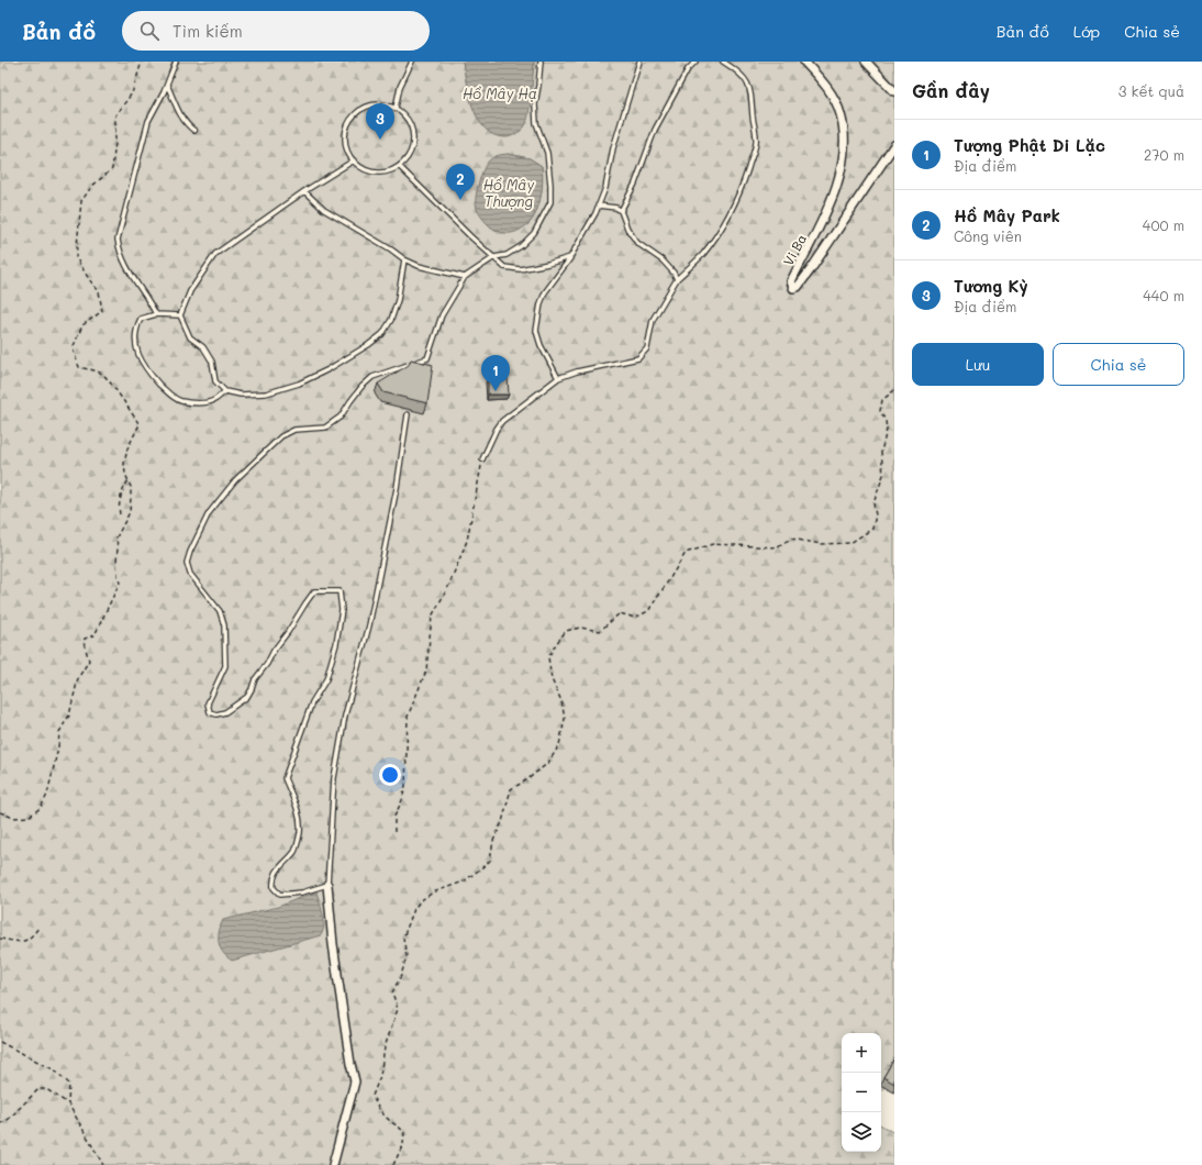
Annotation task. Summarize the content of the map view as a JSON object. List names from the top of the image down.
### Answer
{
  "streets": {
    "street": ["Vi Ba"]
  },
  "water": ["Hồ Mây Hạ", "Hồ Mây Thượng"],
  "page": {
    "header": "Bản đồ",
    "search": "Tìm kiếm",
    "nav": ["Bản đồ", "Lớp", "Chia sẻ"],
    "heading": ["Gần đây", "3 kết quả"],
    "pins": ["3", "2", "1"],
    "list": [
      {
        "mark": "1",
        "name": "Tượng Phật Di Lặc",
        "note": "Địa điểm",
        "value": "270 m"
      },
      {
        "mark": "2",
        "name": "Hồ Mây Park",
        "note": "Công viên",
        "value": "400 m"
      },
      {
        "mark": "3",
        "name": "Tương Kỳ",
        "note": "Địa điểm",
        "value": "440 m"
      }
    ],
    "buttons": ["Lưu", "Chia sẻ"],
    "map_buttons": ["+", "−"]
  }
}
